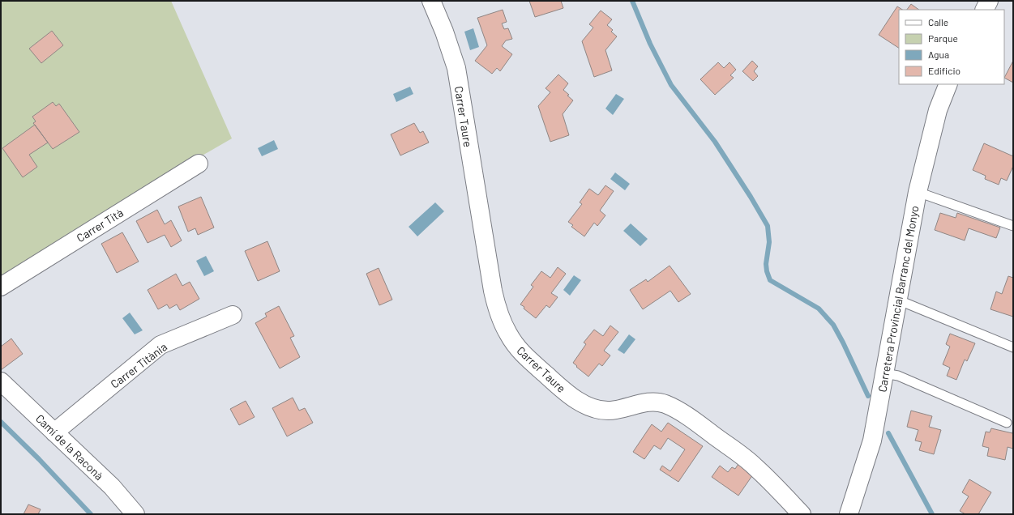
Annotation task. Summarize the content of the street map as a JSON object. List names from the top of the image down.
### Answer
{
  "streets": {
    "street": [
      "Carrer Taure",
      "Carrer Tità",
      "Carretera Provincial Barranc del Monyo",
      "Carrer Titània",
      "Camí de la Raconà"
    ]
  },
  "crossings": [
    ["Carrer Titània", "Camí de la Raconà"]
  ],
  "legend": [
    "Calle",
    "Parque",
    "Agua",
    "Edificio"
  ]
}
